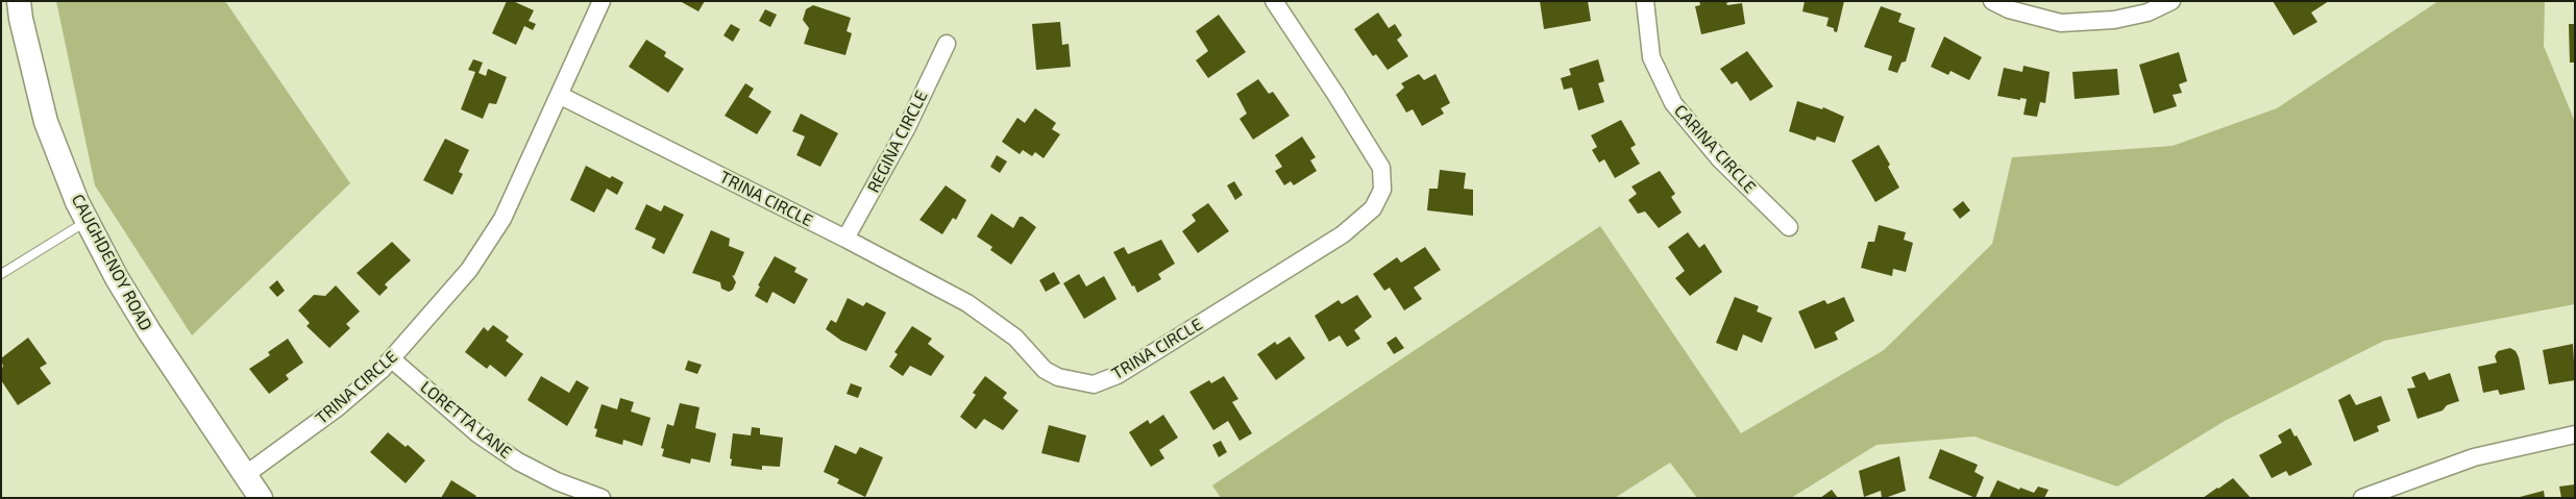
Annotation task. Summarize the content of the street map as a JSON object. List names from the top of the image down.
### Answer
{
  "streets": {
    "street": [
      "REGINA CIRCLE",
      "CARINA CIRCLE",
      "TRINA CIRCLE",
      "CAUGHDENOY ROAD",
      "LORETTA LANE"
    ]
  },
  "crossings": [
    ["REGINA CIRCLE", "TRINA CIRCLE"],
    ["TRINA CIRCLE", "CAUGHDENOY ROAD"],
    ["TRINA CIRCLE", "LORETTA LANE"]
  ]
}
